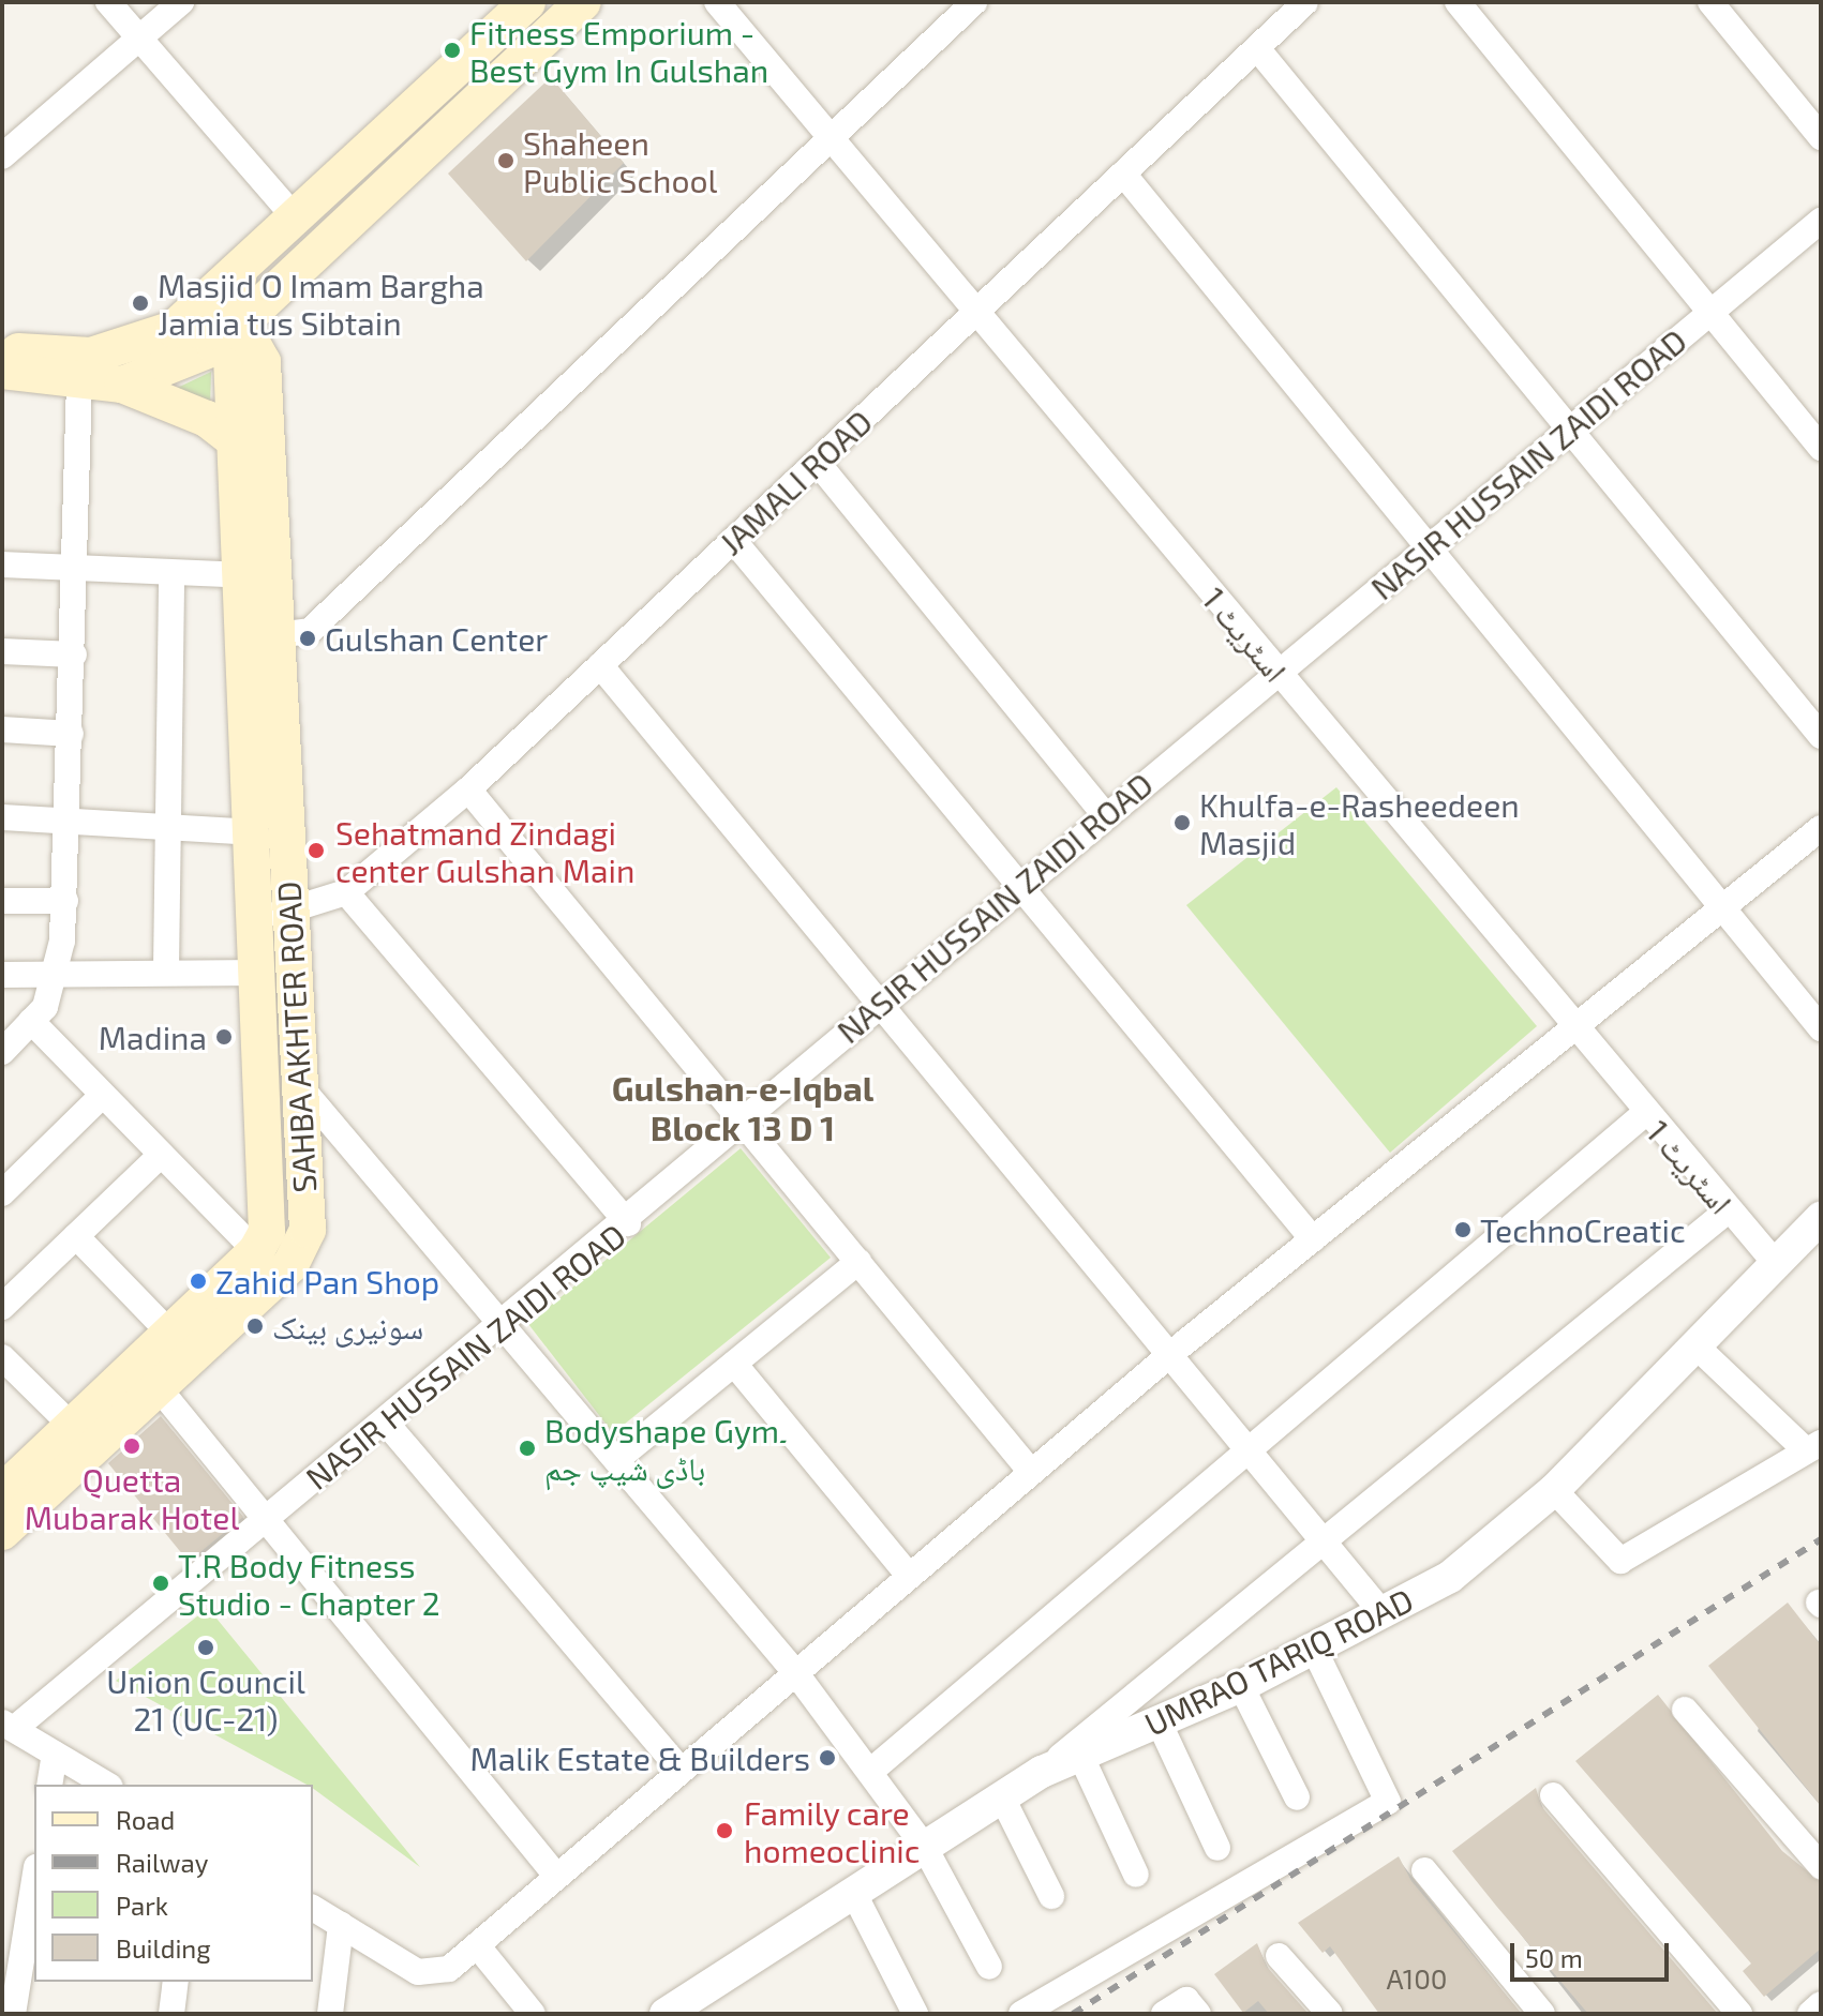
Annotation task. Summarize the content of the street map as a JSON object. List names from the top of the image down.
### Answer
{
  "streets": {
    "main road": ["SAHBA AKHTER ROAD"],
    "street": [
      "NASIR HUSSAIN ZAIDI ROAD",
      "JAMALI ROAD",
      "اسٹریٹ 1",
      "UMRAO TARIQ ROAD"
    ]
  },
  "crossings": [
    ["NASIR HUSSAIN ZAIDI ROAD", "اسٹریٹ 1"],
    ["JAMALI ROAD", "اسٹریٹ 1"],
    ["JAMALI ROAD", "SAHBA AKHTER ROAD"],
    ["اسٹریٹ 1", "UMRAO TARIQ ROAD"]
  ],
  "districts": ["Gulshan-e-Iqbal Block 13 D 1"],
  "places": [
    "Fitness Emporium - Best Gym In Gulshan",
    "Shaheen Public School",
    "Masjid O Imam Bargha Jamia tus Sibtain",
    "Gulshan Center",
    "Khulfa-e-Rasheedeen Masjid",
    "Sehatmand Zindagi center Gulshan Main",
    "Madina",
    "TechnoCreatic",
    "Zahid Pan Shop",
    "سونیری بینک",
    "Quetta Mubarak Hotel",
    "Bodyshape Gym۔ باڈی شیپ جم",
    "T.R Body Fitness Studio - Chapter 2",
    "Union Council 21 (UC-21)",
    "Malik Estate & Builders",
    "Family care homeoclinic"
  ],
  "house_numbers": ["A100"],
  "legend": [
    "Road",
    "Railway",
    "Park",
    "Building"
  ],
  "scale_bar": "50 m"
}
